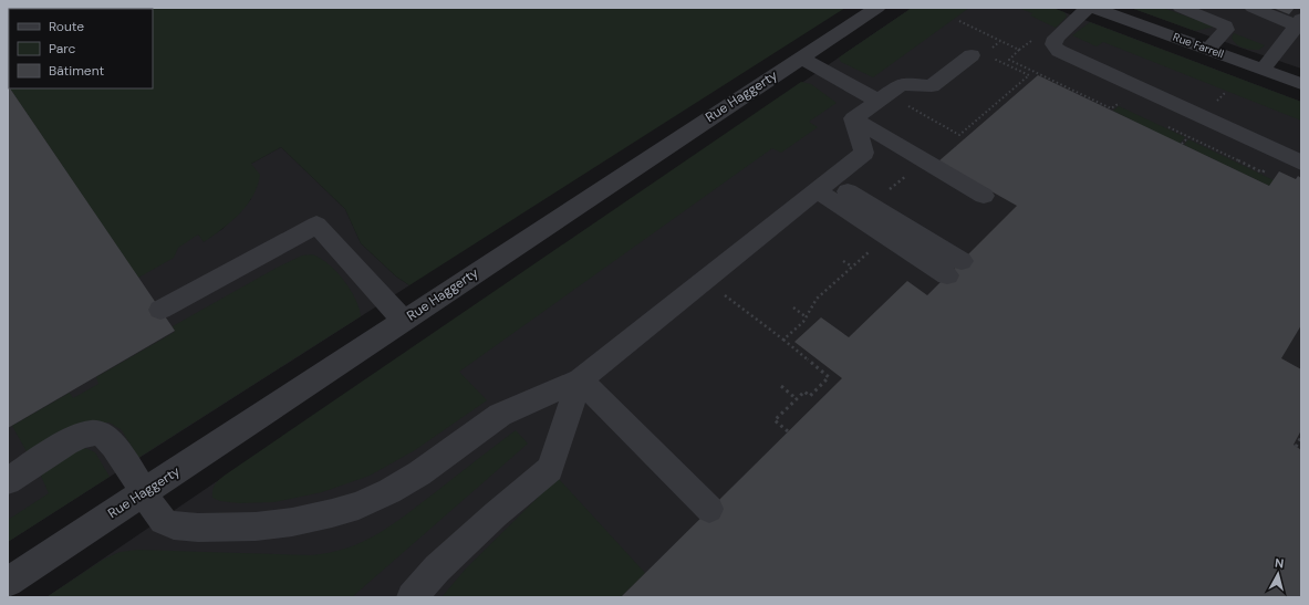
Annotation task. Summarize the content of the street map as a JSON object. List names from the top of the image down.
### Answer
{
  "streets": {
    "street": ["Rue Farrell", "Rue Haggerty"]
  },
  "legend": ["Route", "Parc", "Bâtiment"],
  "north": "top"
}
